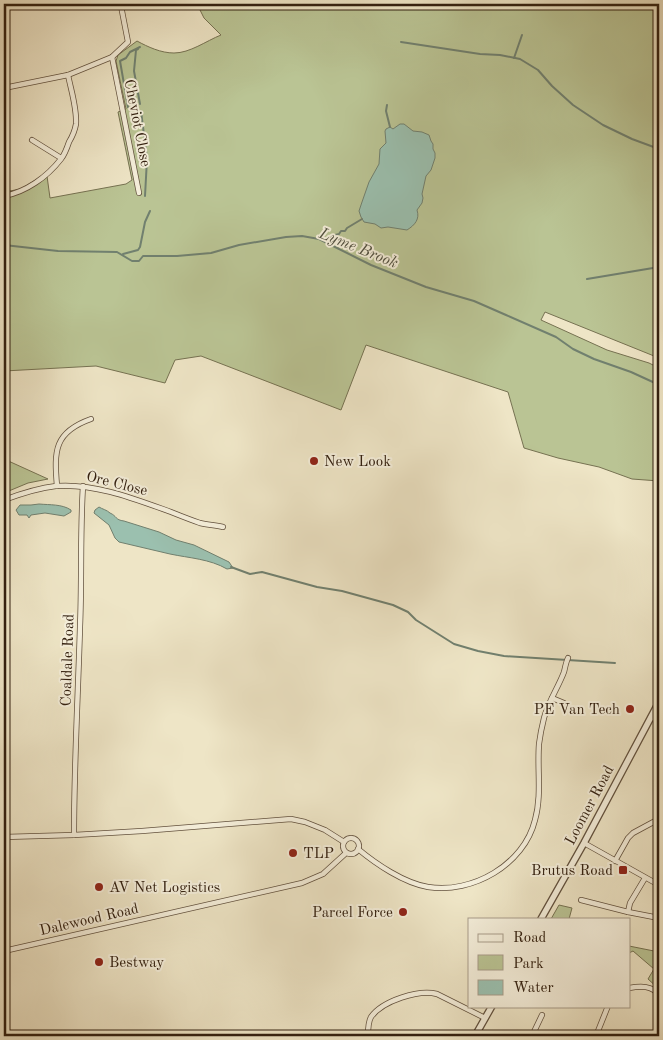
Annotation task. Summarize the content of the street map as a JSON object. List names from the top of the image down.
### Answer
{
  "streets": {
    "street": [
      "Cheviot Close",
      "Ore Close",
      "Coaldale Road",
      "Loomer Road",
      "Dalewood Road"
    ]
  },
  "crossings": [
    ["Ore Close", "Coaldale Road"]
  ],
  "water": ["Lyme Brook"],
  "places": {
    "other": [
      "New Look",
      "PE Van Tech",
      "TLP",
      "AV Net Logistics",
      "Parcel Force",
      "Bestway"
    ],
    "transit": ["Brutus Road"]
  },
  "legend": ["Road", "Park", "Water"]
}
